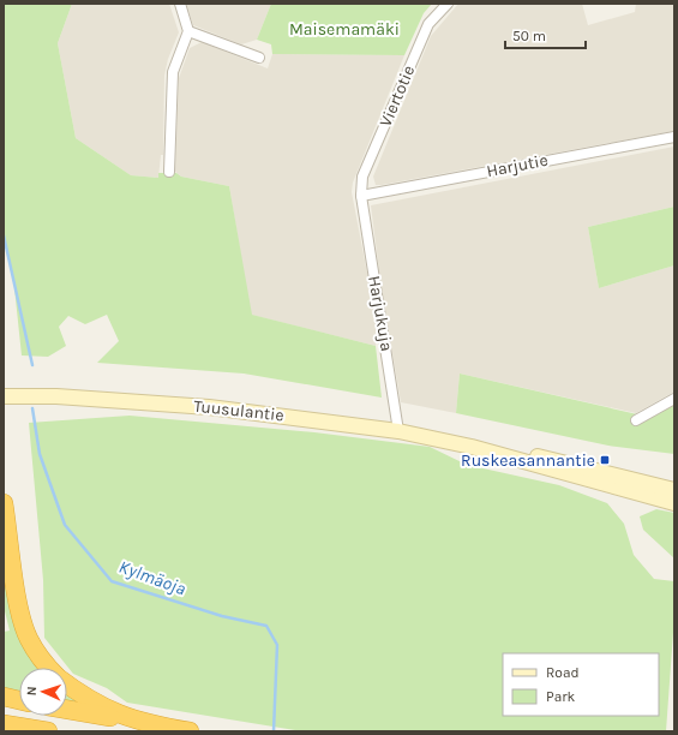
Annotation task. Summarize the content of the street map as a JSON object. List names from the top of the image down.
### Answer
{
  "streets": {
    "main road": ["Tuusulantie"],
    "street": ["Viertotie", "Harjutie", "Harjukuja"]
  },
  "crossings": [
    ["Viertotie", "Harjutie"],
    ["Viertotie", "Harjukuja"],
    ["Harjutie", "Harjukuja"],
    ["Harjukuja", "Tuusulantie"]
  ],
  "water": ["Kylmäoja"],
  "parks": ["Maisemamäki"],
  "places": {
    "transit": ["Ruskeasannantie"]
  },
  "legend": ["Road", "Park"],
  "scale_bar": "50 m",
  "north": "left"
}
